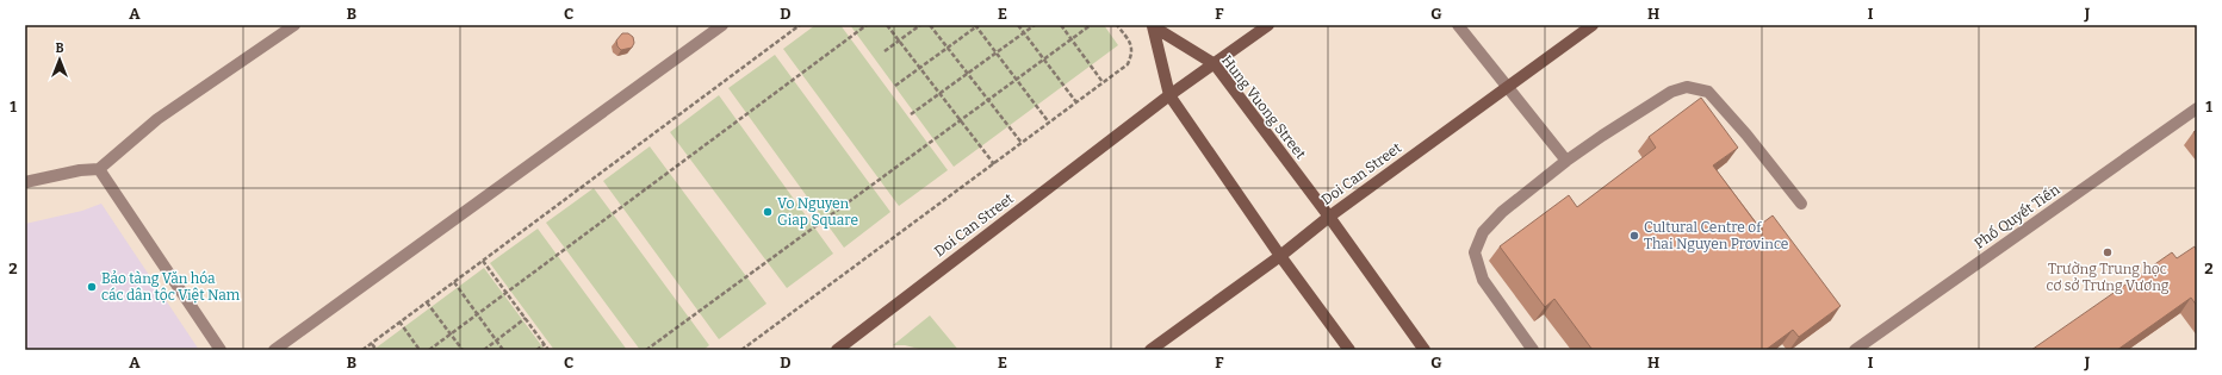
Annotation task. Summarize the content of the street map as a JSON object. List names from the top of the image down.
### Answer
{
  "streets": {
    "main road": ["Hung Vuong Street", "Doi Can Street"],
    "street": ["Phố Quyết Tiến"]
  },
  "crossings": [
    ["Hung Vuong Street", "Doi Can Street"]
  ],
  "places": [
    "Vo Nguyen Giap Square",
    "Cultural Centre of Thai Nguyen Province",
    "Trường Trung học cơ sở Trưng Vương",
    "Bảo tàng Văn hóa các dân tộc Việt Nam"
  ],
  "north": "top",
  "grid": {
    "columns": [
      "A",
      "B",
      "C",
      "D",
      "E",
      "F",
      "G",
      "H",
      "I",
      "J"
    ],
    "rows": ["1", "2"]
  }
}
